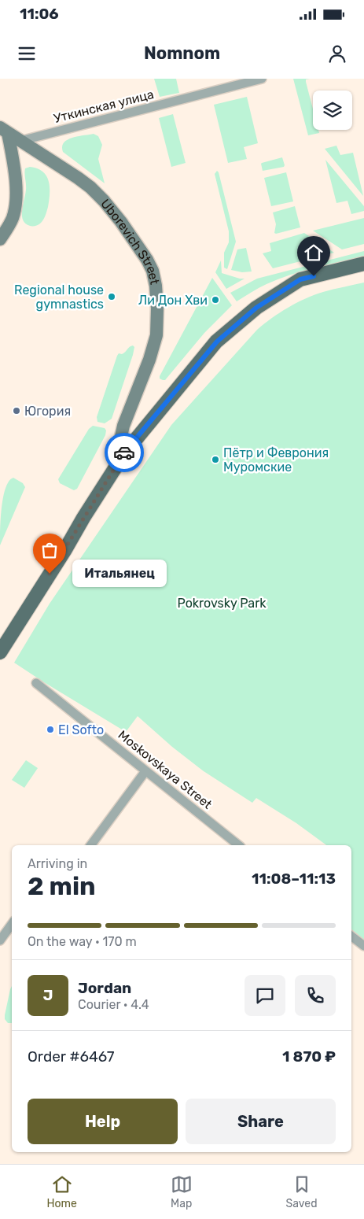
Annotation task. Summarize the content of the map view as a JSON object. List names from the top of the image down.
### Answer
{
  "streets": {
    "main road": ["Uborevich Street"],
    "street": ["Уткинская улица", "Moskovskaya Street"]
  },
  "crossings": [
    ["Уткинская улица", "Uborevich Street"]
  ],
  "parks": ["Pokrovsky Park"],
  "places": [
    "Regional house gymnastics",
    "Ли Дон Хви",
    "Югория",
    "Пётр и Феврония Муромские",
    "Итальянец",
    "El Softo"
  ],
  "page": {
    "status": "11:06",
    "header": "Nomnom",
    "bubble": "Итальянец",
    "heading": ["2 min", "Arriving in", "11:08–11:13"],
    "panel": [
      "Jordan",
      "Courier · 4.4",
      "Order #6467",
      "1 870 ₽"
    ],
    "bar": "On the way · 170 m",
    "round": "J",
    "buttons": ["Help", "Share"],
    "tabs": ["Home", "Map", "Saved"]
  }
}
